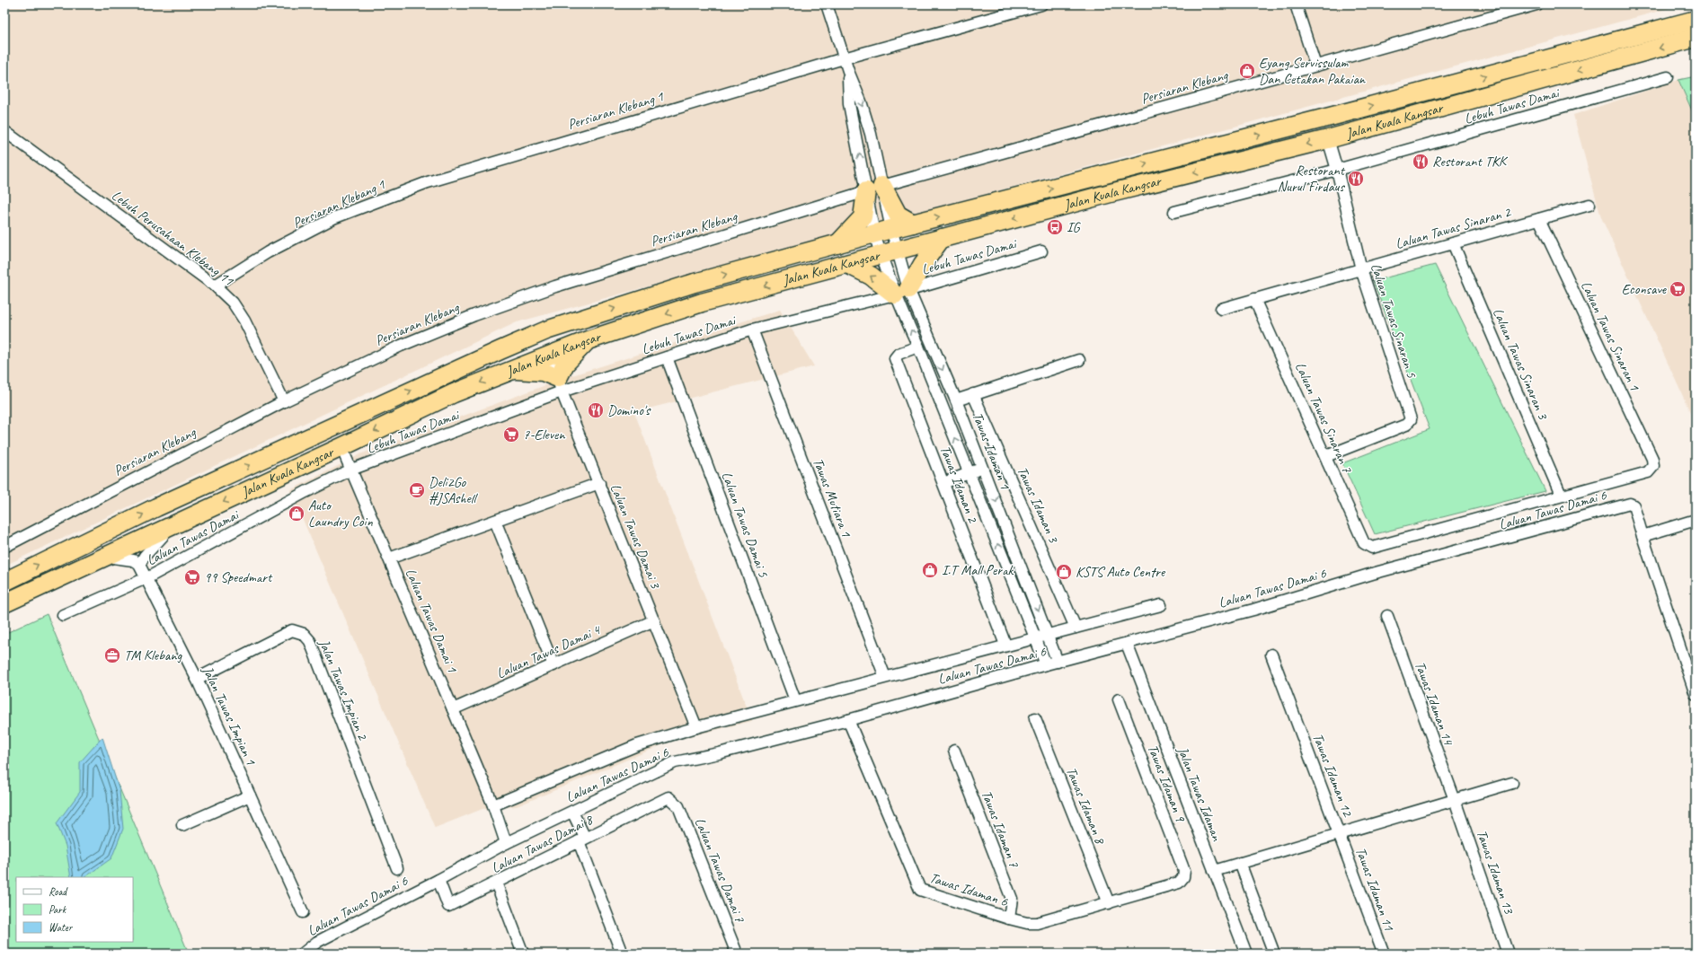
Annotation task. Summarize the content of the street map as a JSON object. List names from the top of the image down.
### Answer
{
  "streets": {
    "highway": ["Jalan Kuala Kangsar"],
    "street": [
      "Persiaran Klebang",
      "Lebuh Tawas Damai",
      "Persiaran Klebang 1",
      "Laluan Tawas Sinaran 2",
      "Lebuh Perusahaan Klebang 11",
      "Laluan Tawas Sinaran 5",
      "Laluan Tawas Sinaran 1",
      "Laluan Tawas Sinaran 3",
      "Laluan Tawas Sinaran 7",
      "Tawas Idaman 1",
      "Tawas Idaman 2",
      "Tawas Mutiara 1",
      "Tawas Idaman 3",
      "Laluan Tawas Damai 6",
      "Laluan Tawas Damai 5",
      "Laluan Tawas Damai 3",
      "Laluan Tawas Damai",
      "Laluan Tawas Damai 1",
      "Laluan Tawas Damai 4",
      "Jalan Tawas Impian 2",
      "Tawas Idaman 14",
      "Jalan Tawas Impian 1",
      "Tawas Idaman 12",
      "Tawas Idaman 9",
      "Jalan Tawas Idaman",
      "Tawas Idaman 8",
      "Tawas Idaman 7",
      "Laluan Tawas Damai 8",
      "Laluan Tawas Damai 7",
      "Tawas Idaman 13",
      "Tawas Idaman 11",
      "Tawas Idaman 6"
    ]
  },
  "crossings": [
    ["Persiaran Klebang", "Lebuh Perusahaan Klebang 11"],
    ["Persiaran Klebang", "Tawas Idaman 1"],
    ["Lebuh Tawas Damai", "Laluan Tawas Sinaran 5"],
    ["Lebuh Tawas Damai", "Tawas Idaman 1"],
    ["Lebuh Tawas Damai", "Tawas Mutiara 1"],
    ["Lebuh Tawas Damai", "Laluan Tawas Damai 5"],
    ["Lebuh Tawas Damai", "Laluan Tawas Damai 3"],
    ["Lebuh Tawas Damai", "Laluan Tawas Damai"],
    ["Lebuh Tawas Damai", "Laluan Tawas Damai 1"],
    ["Persiaran Klebang 1", "Lebuh Perusahaan Klebang 11"],
    ["Jalan Kuala Kangsar", "Laluan Tawas Sinaran 5"],
    ["Jalan Kuala Kangsar", "Tawas Idaman 1"],
    ["Jalan Kuala Kangsar", "Laluan Tawas Damai 3"],
    ["Jalan Kuala Kangsar", "Laluan Tawas Damai 1"],
    ["Laluan Tawas Sinaran 2", "Laluan Tawas Sinaran 5"],
    ["Laluan Tawas Sinaran 2", "Laluan Tawas Sinaran 1"],
    ["Laluan Tawas Sinaran 2", "Laluan Tawas Sinaran 3"],
    ["Laluan Tawas Sinaran 2", "Laluan Tawas Sinaran 7"],
    ["Laluan Tawas Sinaran 5", "Laluan Tawas Sinaran 7"],
    ["Laluan Tawas Sinaran 1", "Laluan Tawas Sinaran 3"],
    ["Laluan Tawas Sinaran 1", "Laluan Tawas Sinaran 7"],
    ["Laluan Tawas Sinaran 3", "Laluan Tawas Sinaran 7"],
    ["Tawas Idaman 1", "Tawas Idaman 2"],
    ["Tawas Idaman 1", "Laluan Tawas Damai 6"],
    ["Tawas Idaman 2", "Laluan Tawas Damai 6"],
    ["Tawas Mutiara 1", "Laluan Tawas Damai 6"],
    ["Tawas Idaman 3", "Laluan Tawas Damai 6"],
    ["Laluan Tawas Damai 6", "Laluan Tawas Damai 5"],
    ["Laluan Tawas Damai 6", "Laluan Tawas Damai 3"],
    ["Laluan Tawas Damai 6", "Laluan Tawas Damai 1"],
    ["Laluan Tawas Damai 6", "Jalan Tawas Idaman"],
    ["Laluan Tawas Damai 6", "Laluan Tawas Damai 8"],
    ["Laluan Tawas Damai 6", "Tawas Idaman 6"],
    ["Laluan Tawas Damai 3", "Laluan Tawas Damai 4"],
    ["Laluan Tawas Damai", "Laluan Tawas Damai 1"],
    ["Laluan Tawas Damai", "Jalan Tawas Impian 1"],
    ["Laluan Tawas Damai 1", "Laluan Tawas Damai 4"],
    ["Jalan Tawas Impian 2", "Jalan Tawas Impian 1"],
    ["Tawas Idaman 14", "Tawas Idaman 12"],
    ["Tawas Idaman 14", "Tawas Idaman 13"],
    ["Tawas Idaman 12", "Tawas Idaman 13"],
    ["Tawas Idaman 12", "Tawas Idaman 11"],
    ["Tawas Idaman 9", "Tawas Idaman 6"],
    ["Tawas Idaman 8", "Tawas Idaman 6"],
    ["Tawas Idaman 7", "Tawas Idaman 6"],
    ["Laluan Tawas Damai 8", "Laluan Tawas Damai 7"]
  ],
  "places": {
    "shop": [
      "Eyang Servissulam Dan Cetakan Pakaian",
      "Auto Laundry Coin",
      "I.T Mall Perak",
      "KSTS Auto Centre"
    ],
    "restaurant": ["Restorant TKK", "Restorant Nurul Firdaus", "Domino's"],
    "bus stop": ["IG"],
    "supermarket": ["Econsave", "7-Eleven", "99 Speedmart"],
    "cafe": ["Deli2Go #JSAshell"],
    "office": ["TM Klebang"]
  },
  "legend": ["Road", "Park", "Water"]
}
